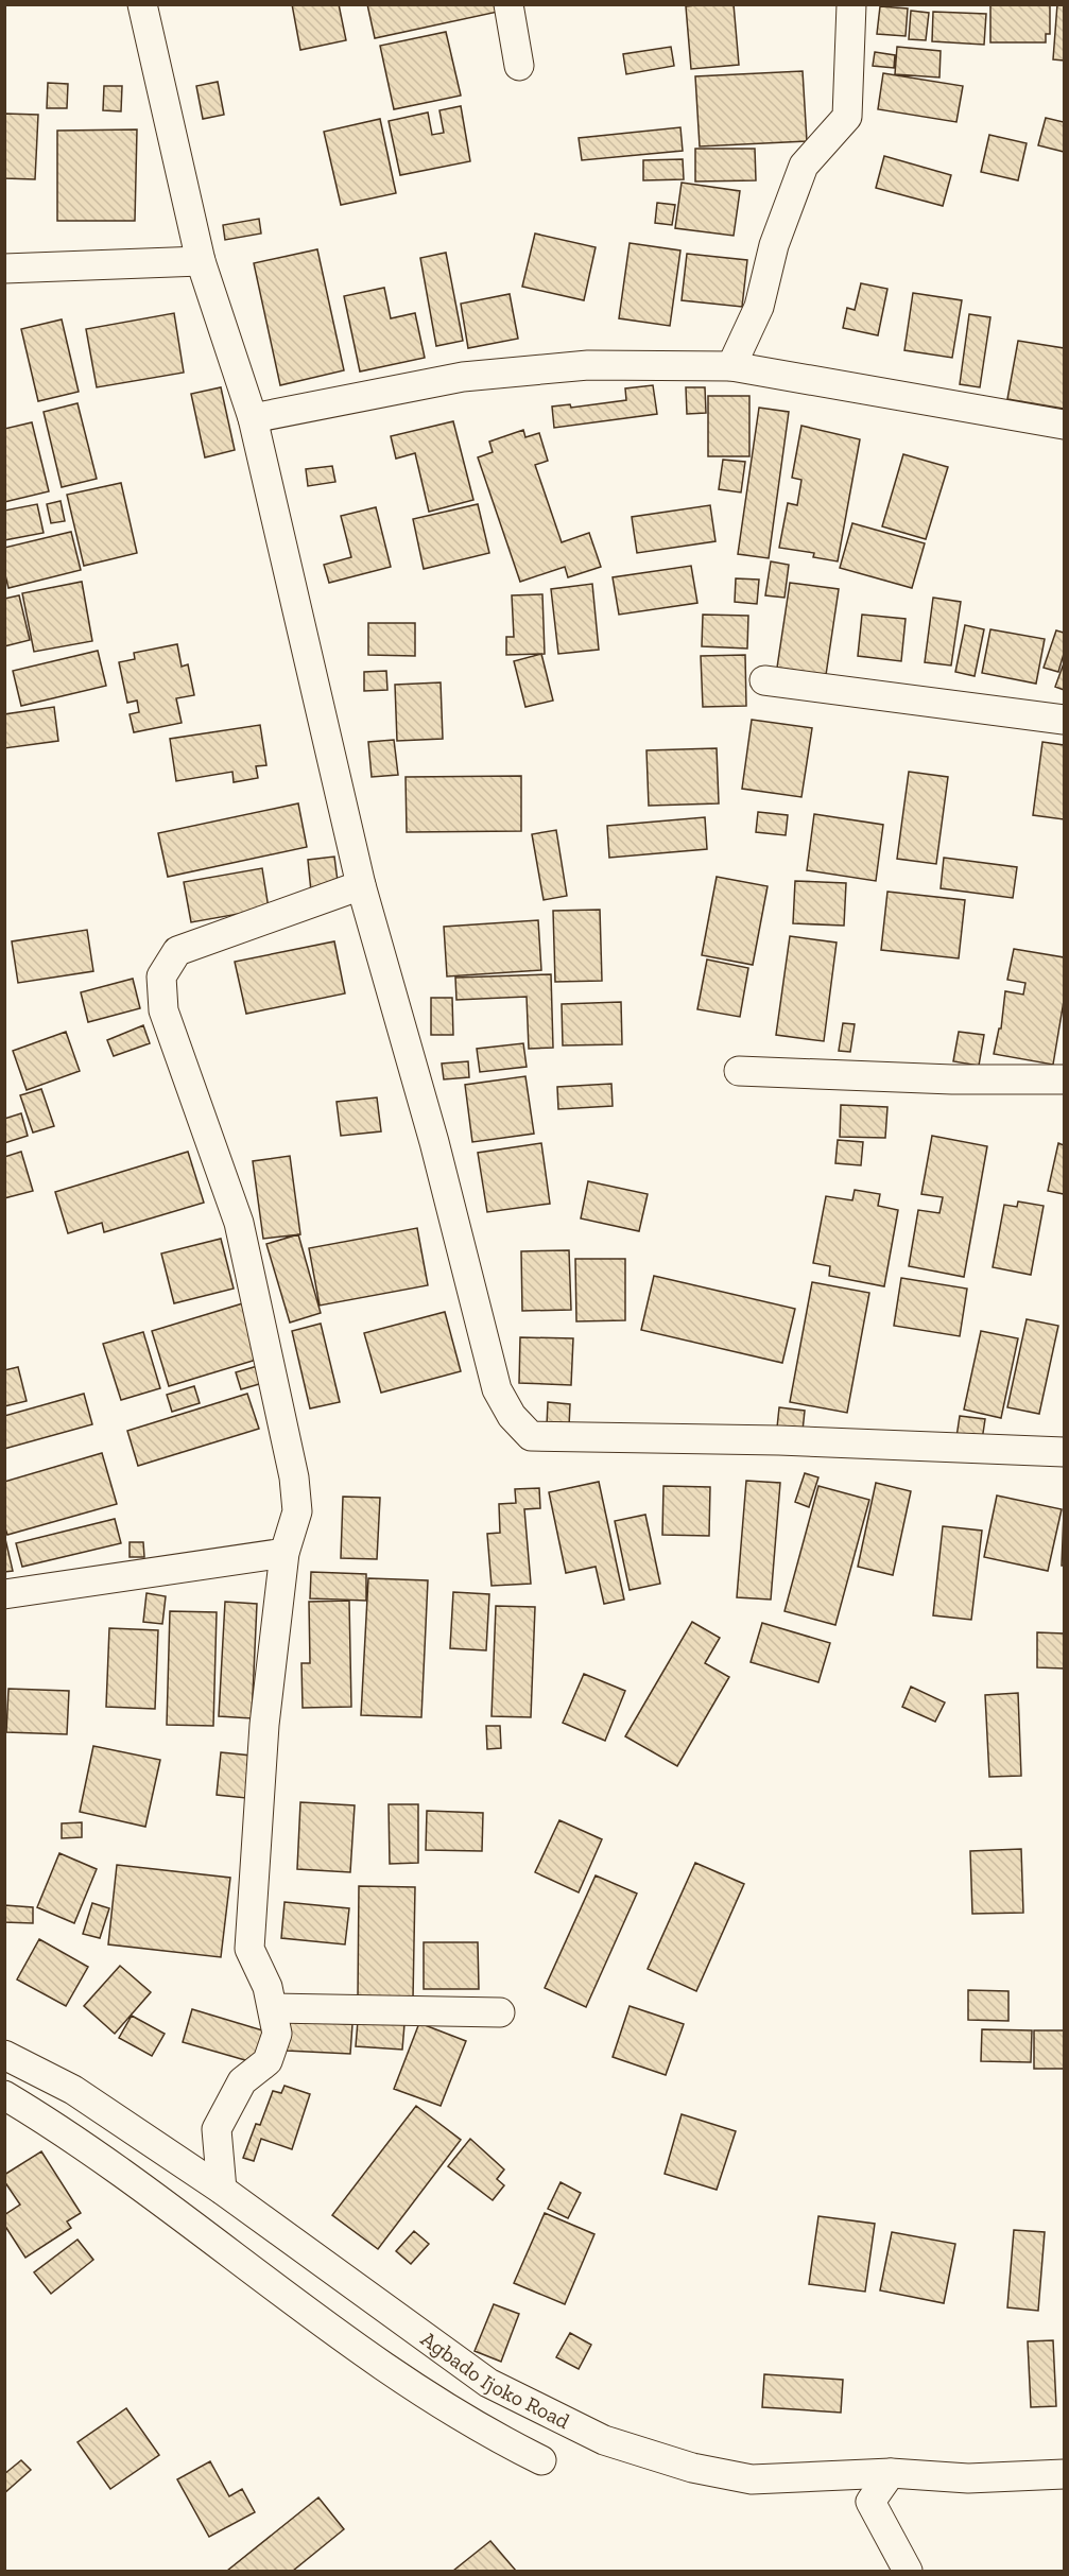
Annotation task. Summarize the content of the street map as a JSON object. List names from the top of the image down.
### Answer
{
  "streets": {
    "street": ["Agbado Ijoko Road"]
  }
}
